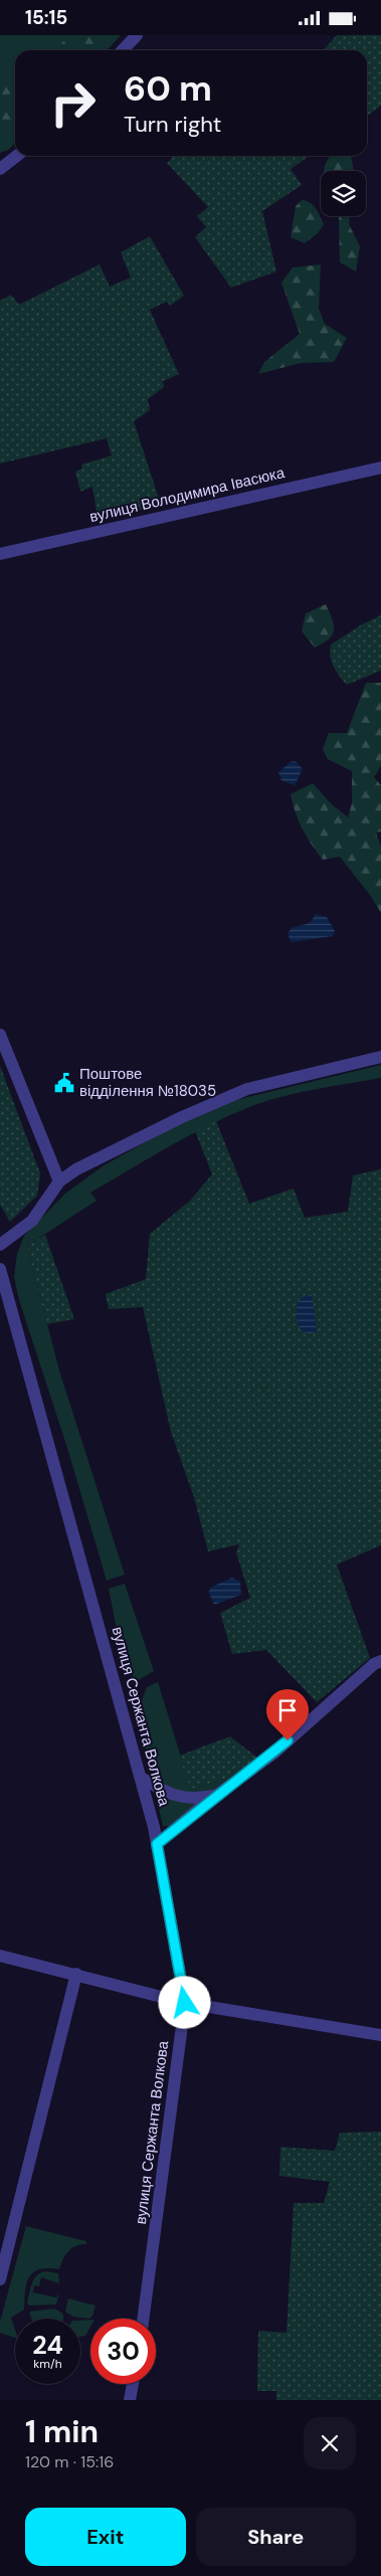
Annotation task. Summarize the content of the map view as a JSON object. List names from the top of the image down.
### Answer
{
  "streets": {
    "street": ["вулиця Володимира Івасюка", "вулиця Сержанта Волкова"]
  },
  "places": {
    "public building": ["Поштове відділення №18035"]
  },
  "page": {
    "status": "15:15",
    "turn": ["60 m", "Turn right"],
    "speed": "24 km/h",
    "limit": "30",
    "heading": ["1 min", "120 m · 15:16"],
    "buttons": ["Exit", "Share"]
  }
}
